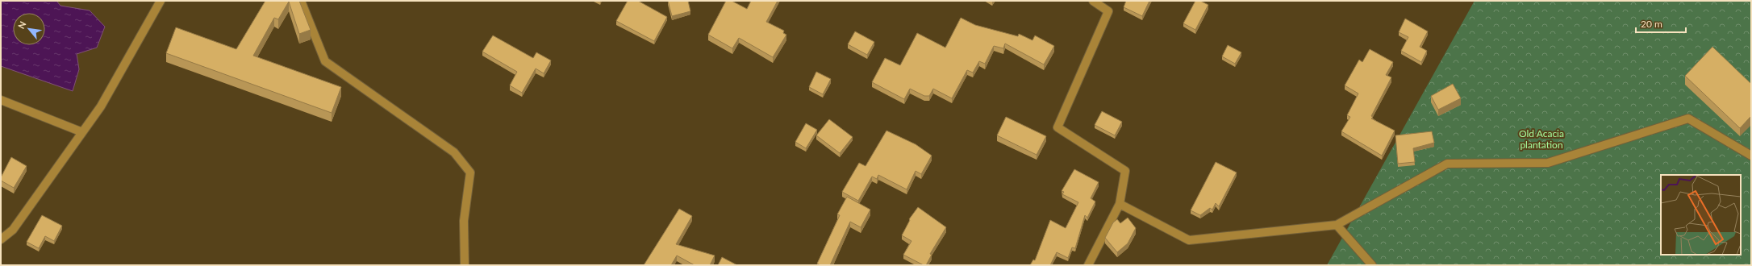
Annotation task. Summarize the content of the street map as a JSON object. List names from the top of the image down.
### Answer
{
  "parks": ["Old Acacia plantation"],
  "scale_bar": "20 m",
  "north": "top left"
}
